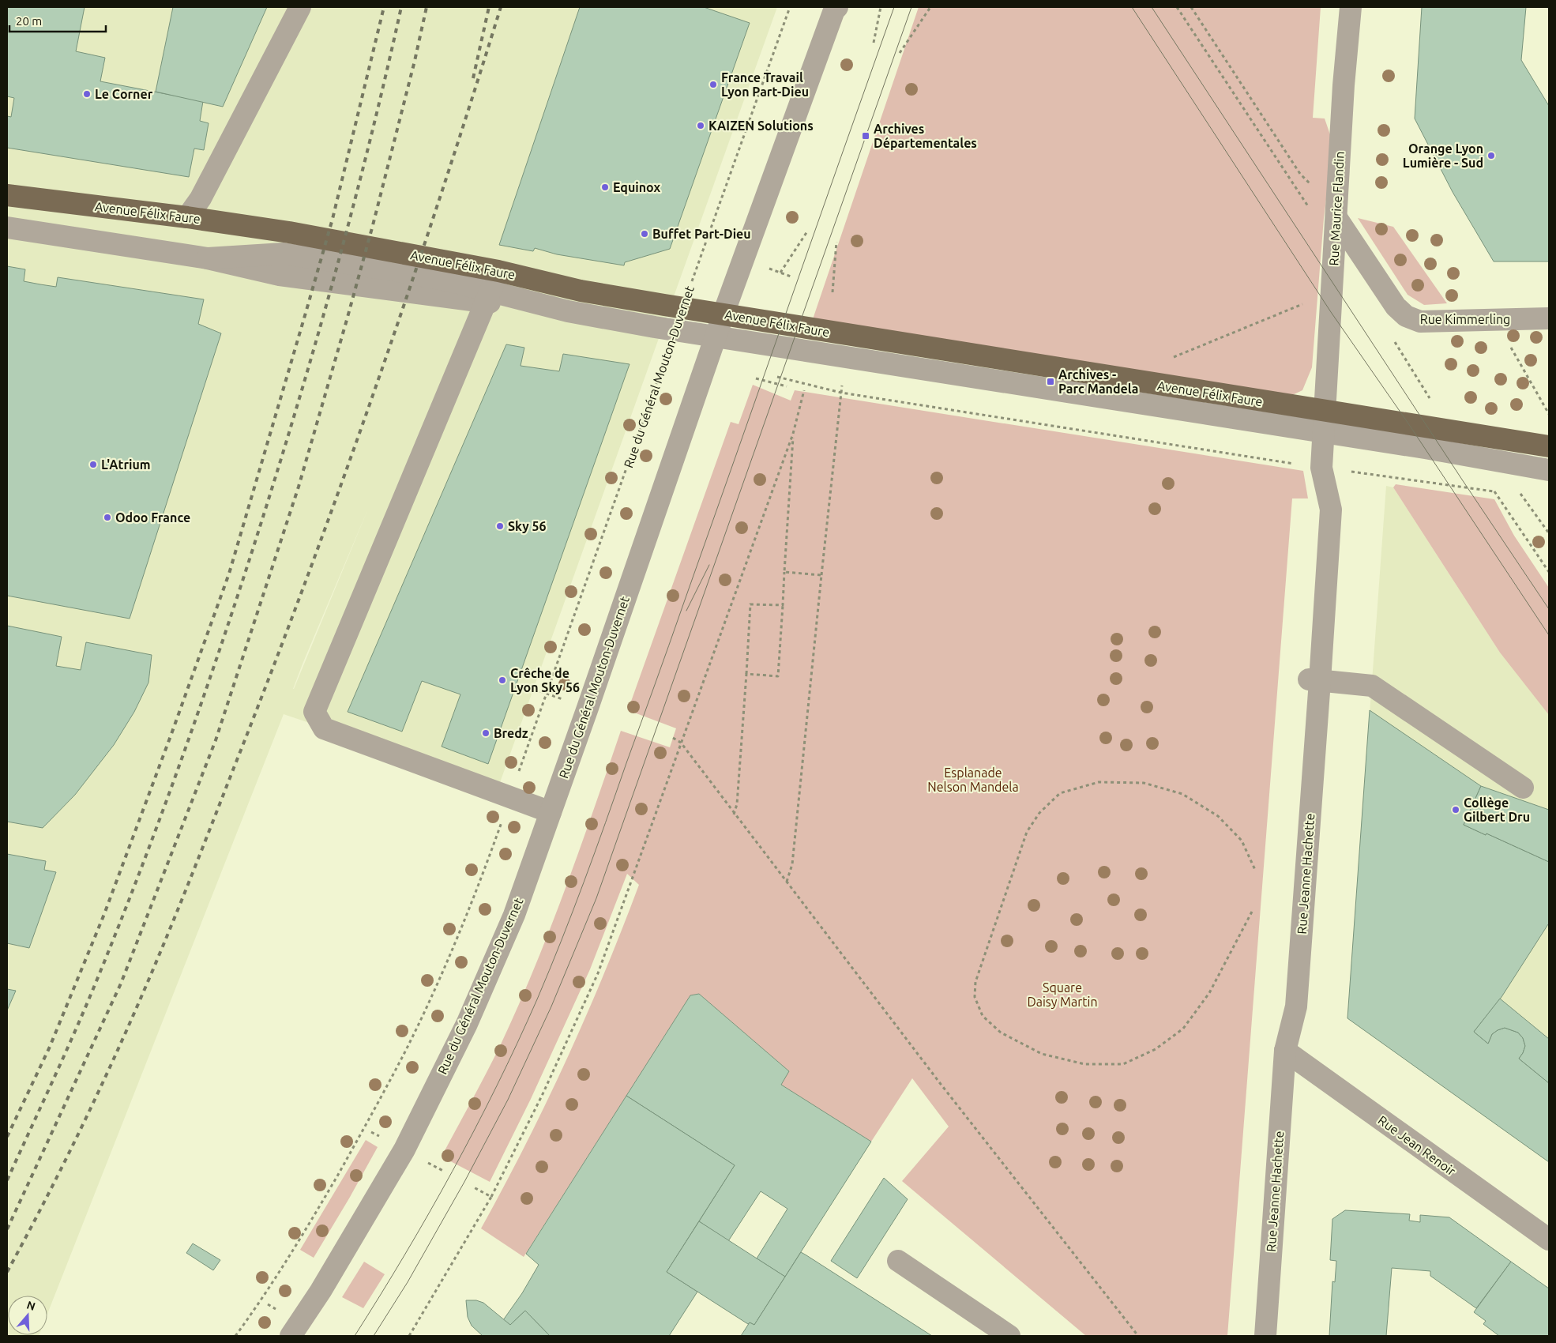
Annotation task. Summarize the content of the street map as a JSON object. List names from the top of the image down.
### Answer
{
  "streets": {
    "main road": ["Avenue Félix Faure"],
    "street": [
      "Rue Maurice Flandin",
      "Rue Kimmerling",
      "Rue du Général Mouton-Duvernet",
      "Rue Jeanne Hachette",
      "Rue Jean Renoir"
    ]
  },
  "crossings": [
    ["Rue Maurice Flandin", "Avenue Félix Faure"],
    ["Rue Maurice Flandin", "Rue Kimmerling"],
    ["Rue Maurice Flandin", "Rue Jeanne Hachette"],
    ["Avenue Félix Faure", "Rue du Général Mouton-Duvernet"],
    ["Avenue Félix Faure", "Rue Jeanne Hachette"],
    ["Rue Jeanne Hachette", "Rue Jean Renoir"]
  ],
  "parks": ["Esplanade Nelson Mandela", "Square Daisy Martin"],
  "places": {
    "other": [
      "France Travail Lyon Part-Dieu",
      "Le Corner",
      "KAIZEN Solutions",
      "Orange Lyon Lumière - Sud",
      "Equinox",
      "Buffet Part-Dieu",
      "L'Atrium",
      "Odoo France",
      "Sky 56",
      "Crêche de Lyon Sky 56",
      "Bredz",
      "Collège Gilbert Dru"
    ],
    "transit": ["Archives Départementales", "Archives - Parc Mandela"]
  },
  "scale_bar": "20 m",
  "north": "top"
}
